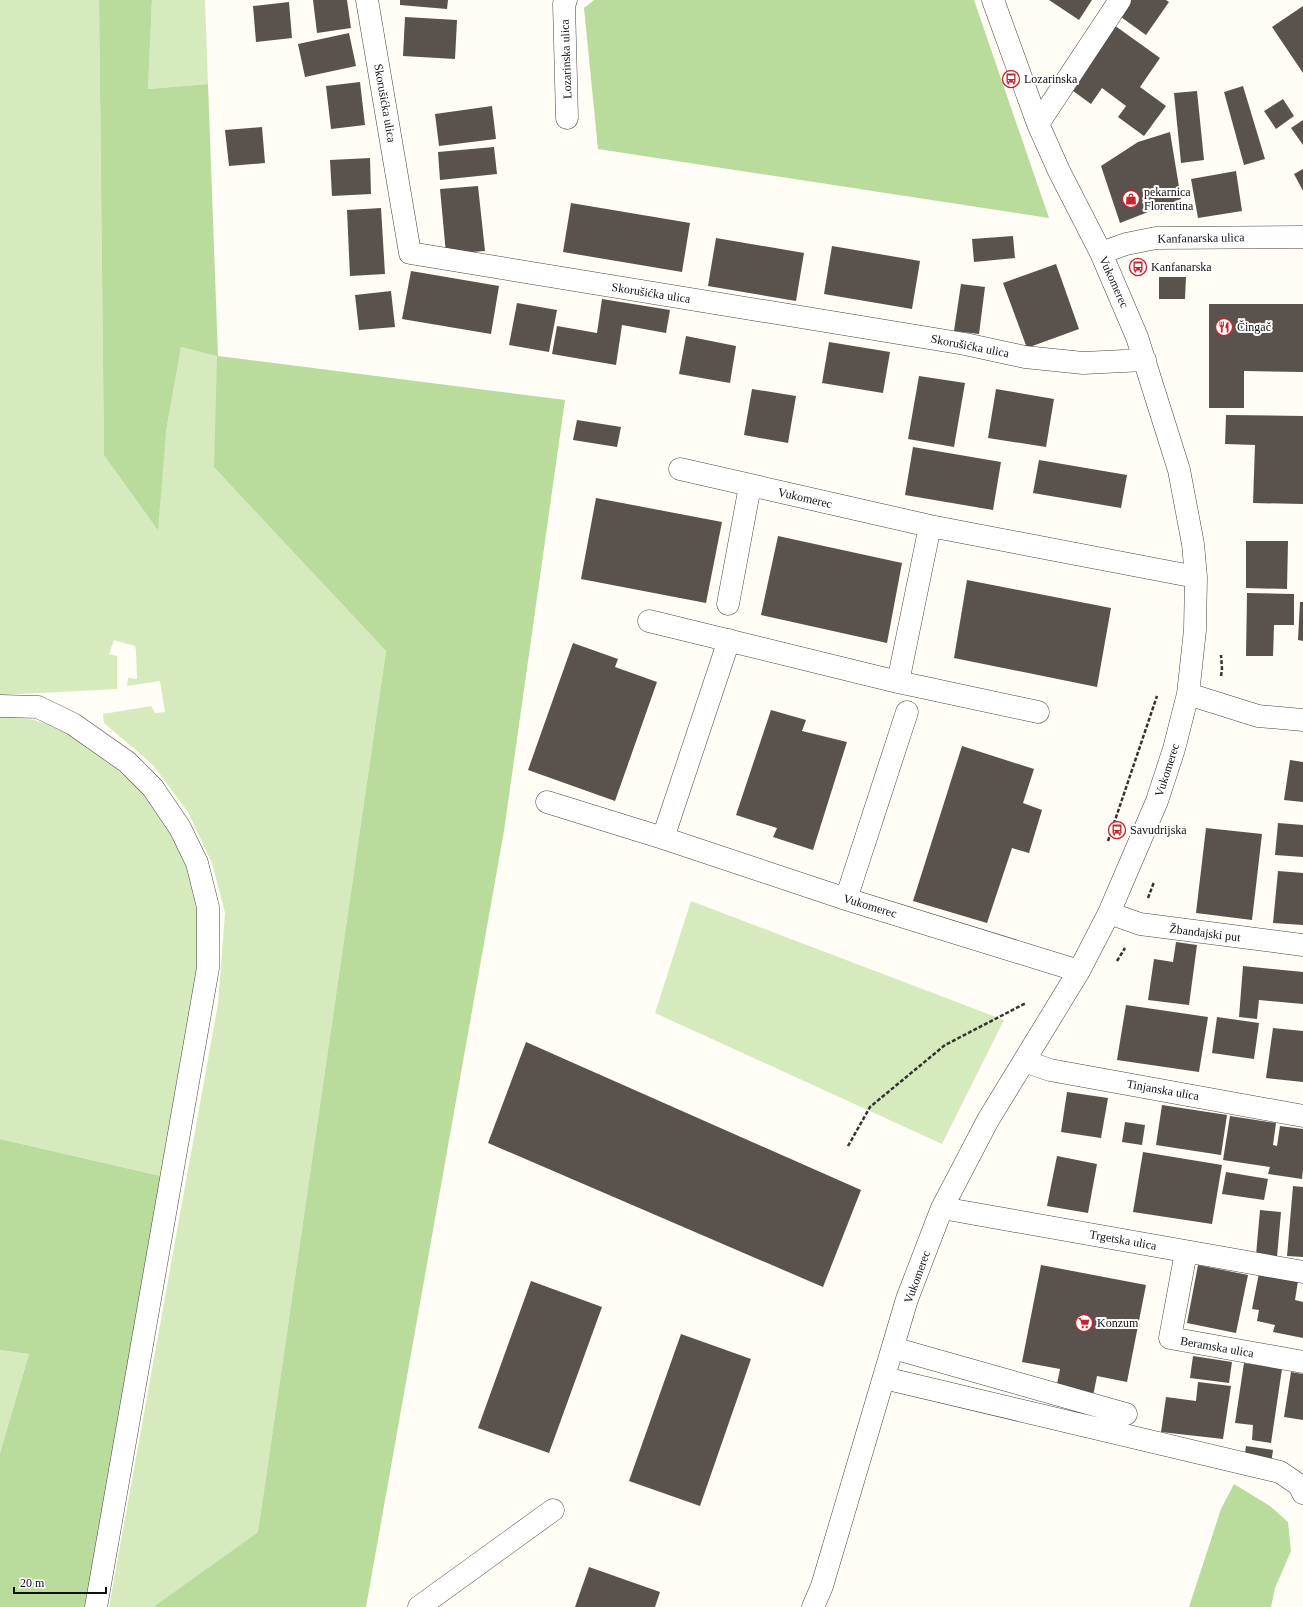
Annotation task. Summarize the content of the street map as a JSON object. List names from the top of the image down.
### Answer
{
  "streets": {
    "street": [
      "Lozarinska ulica",
      "Skorušićka ulica",
      "Kanfanarska ulica",
      "Vukomerec",
      "Žbandajski put",
      "Tinjanska ulica",
      "Trgetska ulica",
      "Beramska ulica"
    ]
  },
  "crossings": [
    ["Skorušićka ulica", "Vukomerec"],
    ["Kanfanarska ulica", "Vukomerec"],
    ["Vukomerec", "Žbandajski put"],
    ["Vukomerec", "Tinjanska ulica"],
    ["Vukomerec", "Trgetska ulica"],
    ["Trgetska ulica", "Beramska ulica"]
  ],
  "places": {
    "bus stop": ["Lozarinska", "Kanfanarska", "Savudrijska"],
    "shop": ["pekarnica Florentina"],
    "restaurant": ["Čingač"],
    "supermarket": ["Konzum"]
  },
  "scale_bar": "20 m"
}
